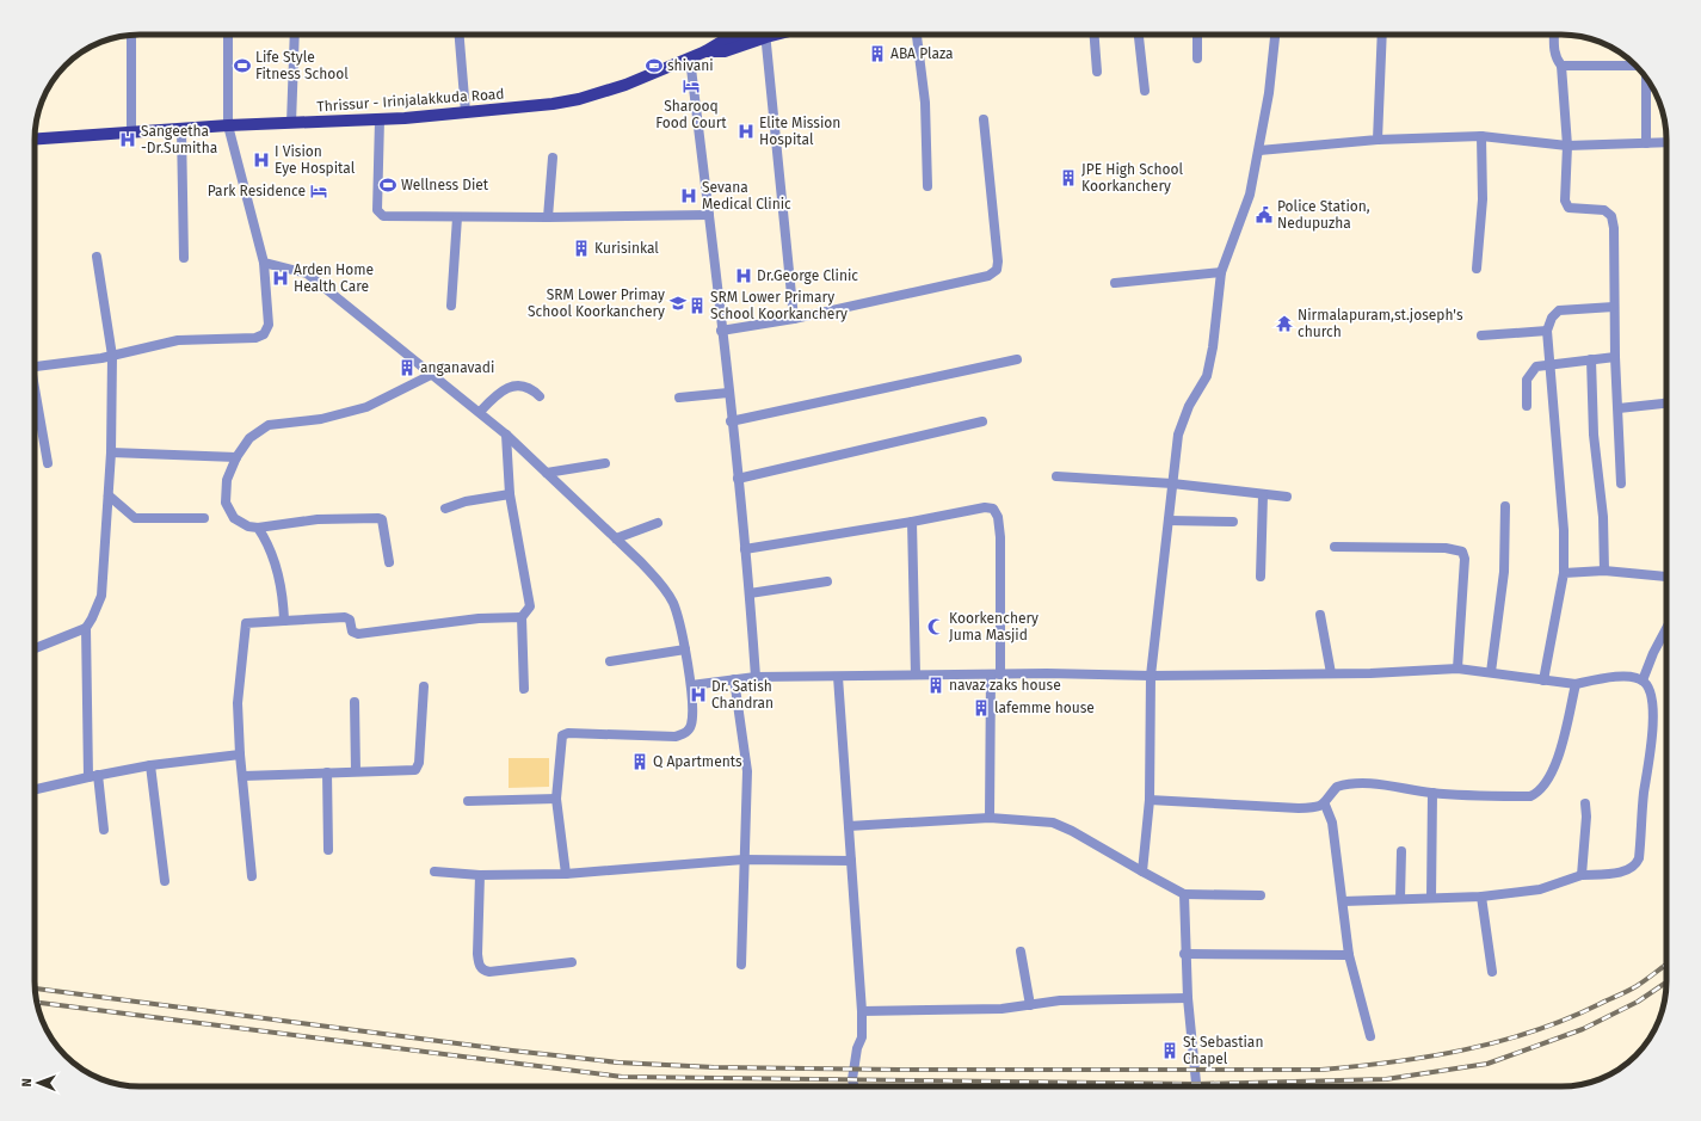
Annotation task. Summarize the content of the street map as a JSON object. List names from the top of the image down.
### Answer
{
  "streets": {
    "main road": ["Thrissur - Irinjalakkuda Road"]
  },
  "places": {
    "building": [
      "ABA Plaza",
      "JPE High School Koorkanchery",
      "Kurisinkal",
      "SRM Lower Primary School Koorkanchery",
      "anganavadi",
      "navaz zaks house",
      "lafemme house",
      "Q Apartments",
      "St Sebastian Chapel"
    ],
    "sports": ["Life Style Fitness School", "shivani", "Wellness Diet"],
    "hotel": ["Sharooq Food Court", "Park Residence"],
    "hospital": [
      "Elite Mission Hospital",
      "Sangeetha -Dr.Sumitha",
      "I Vision Eye Hospital",
      "Sevana Medical Clinic",
      "Dr.George Clinic",
      "Arden Home Health Care",
      "Dr. Satish Chandran"
    ],
    "public building": ["Police Station, Nedupuzha"],
    "school or university": ["SRM Lower Primay School Koorkanchery"],
    "temple": ["Nirmalapuram,st.joseph's church"],
    "mosque": ["Koorkenchery Juma Masjid"]
  },
  "north": "left"
}
